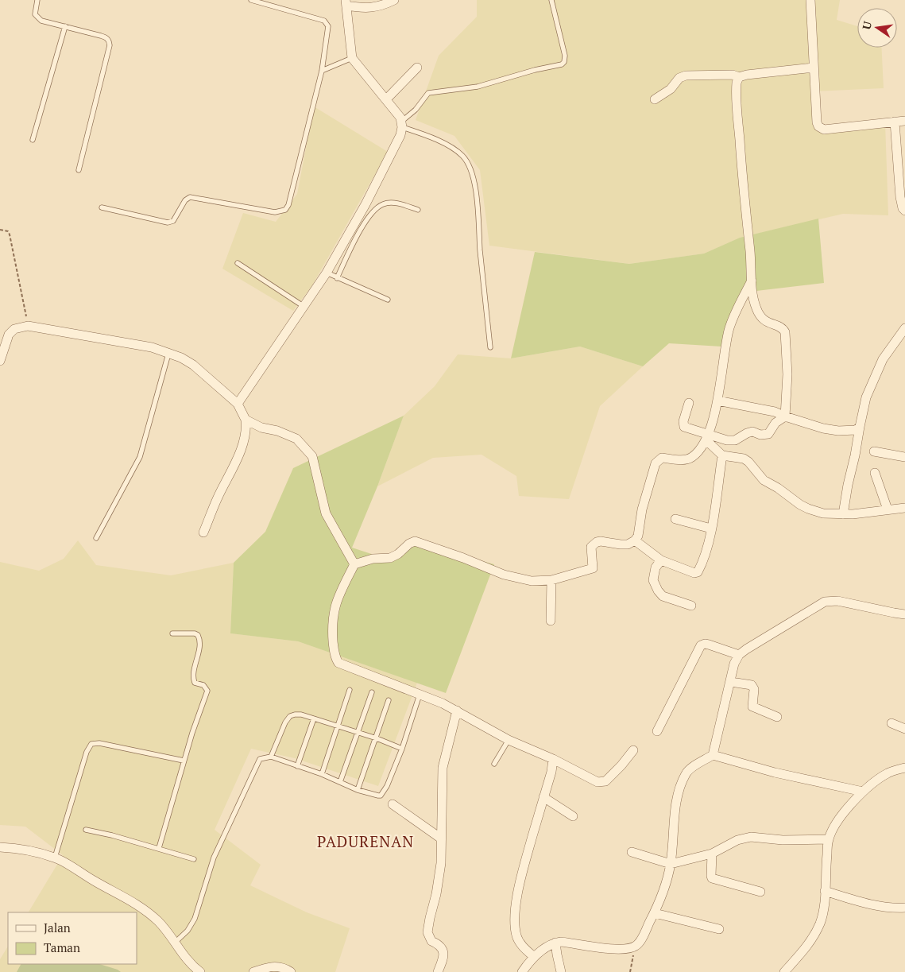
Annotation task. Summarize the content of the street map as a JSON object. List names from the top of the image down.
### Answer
{
  "districts": ["PADURENAN"],
  "legend": ["Jalan", "Taman"],
  "north": "left"
}
